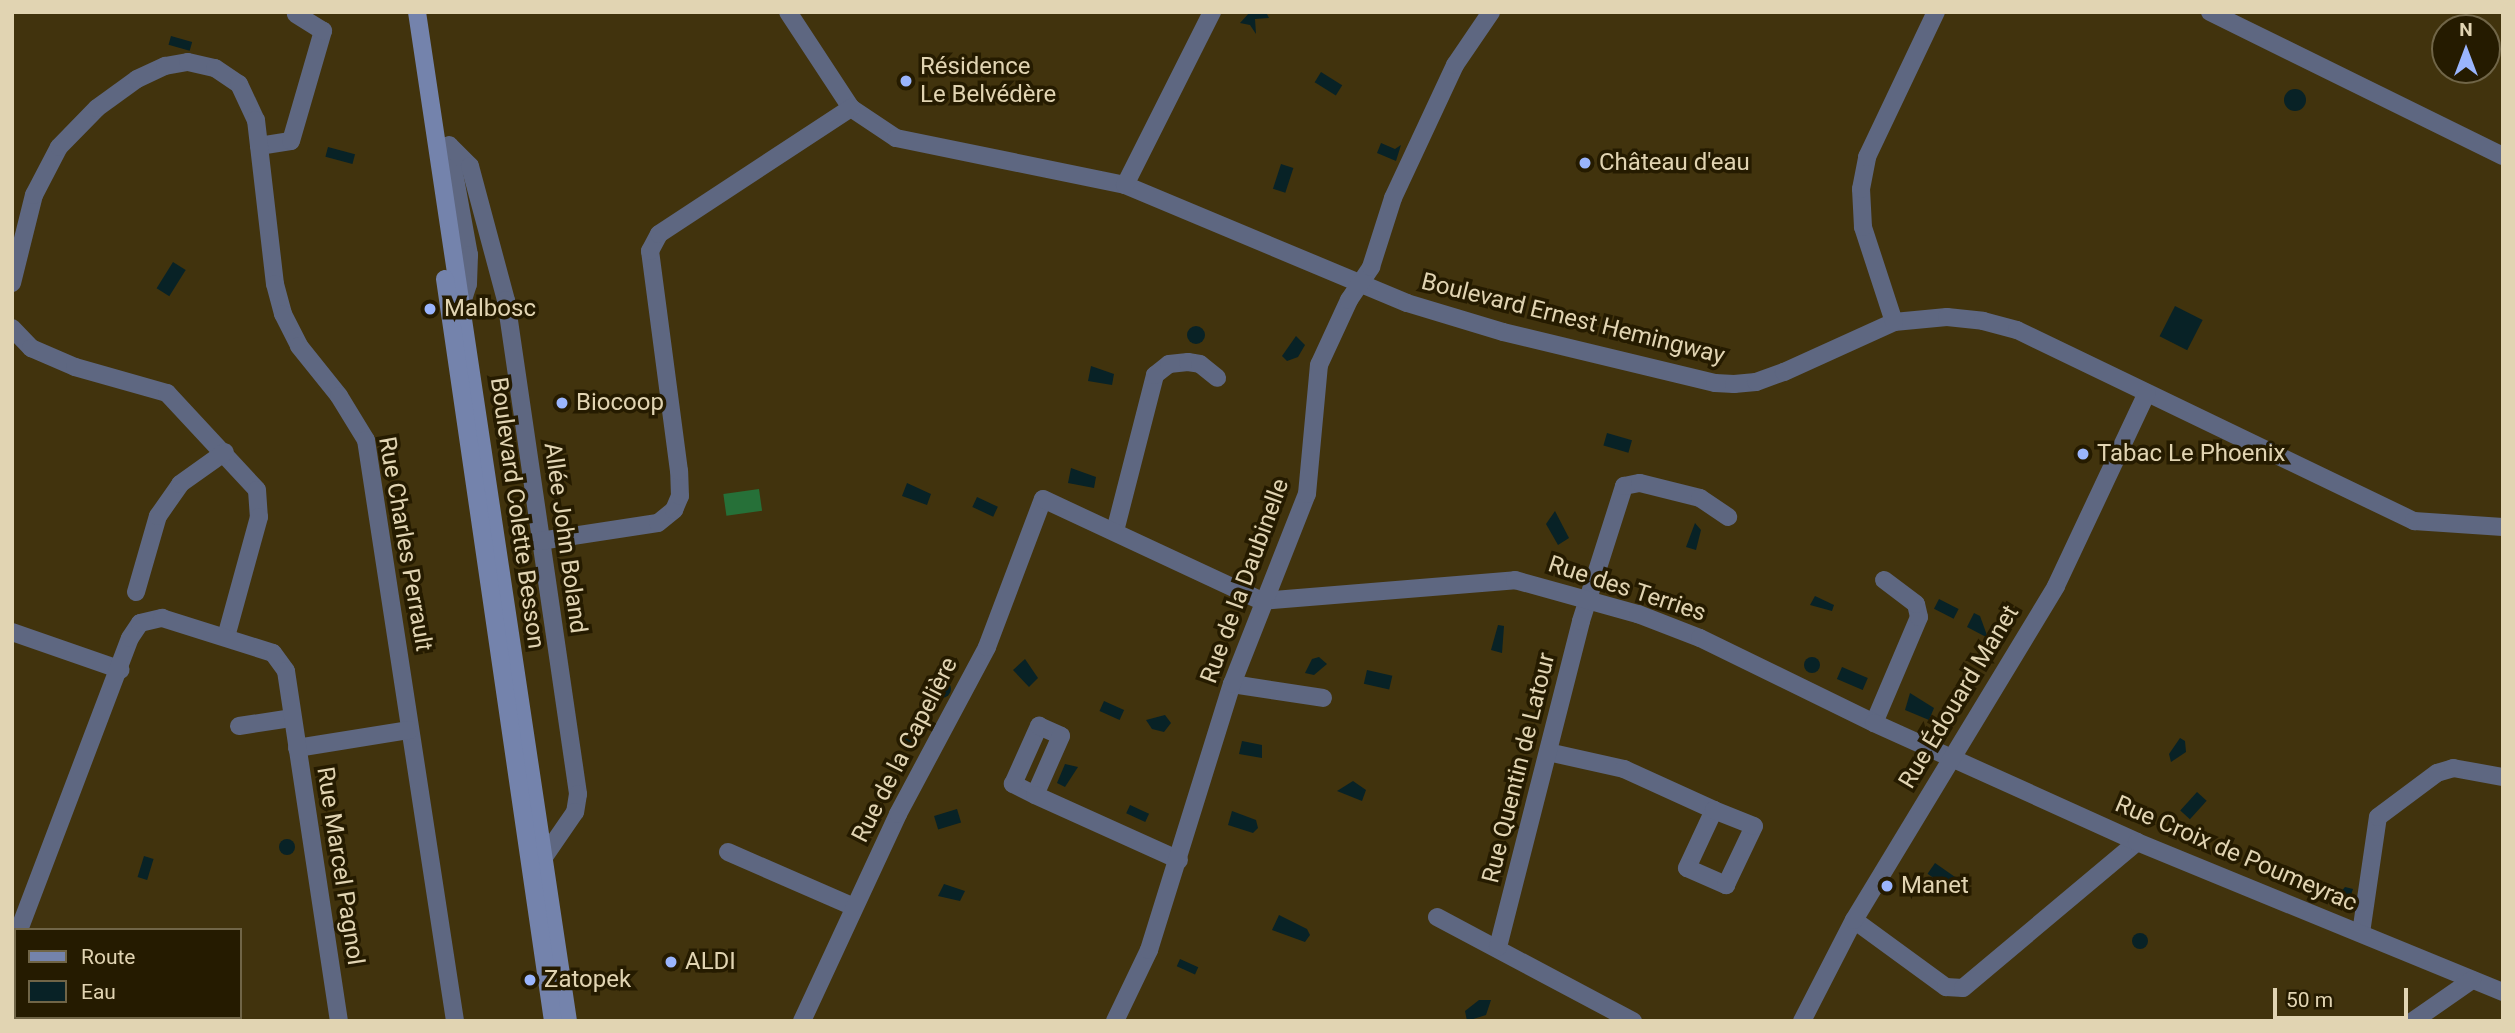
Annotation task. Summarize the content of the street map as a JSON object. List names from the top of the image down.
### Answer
{
  "streets": {
    "main road": ["Boulevard Colette Besson"],
    "street": [
      "Boulevard Ernest Hemingway",
      "Allée John Boland",
      "Rue Charles Perrault",
      "Rue de la Daubinelle",
      "Rue des Terries",
      "Rue Édouard Manet",
      "Rue de la Capelière",
      "Rue Quentin de Latour",
      "Rue Croix de Poumeyrac",
      "Rue Marcel Pagnol"
    ]
  },
  "crossings": [
    ["Boulevard Ernest Hemingway", "Rue de la Daubinelle"],
    ["Boulevard Ernest Hemingway", "Rue Édouard Manet"],
    ["Boulevard Colette Besson", "Allée John Boland"],
    ["Rue de la Daubinelle", "Rue des Terries"],
    ["Rue des Terries", "Rue Édouard Manet"],
    ["Rue des Terries", "Rue Quentin de Latour"],
    ["Rue des Terries", "Rue Croix de Poumeyrac"],
    ["Rue Édouard Manet", "Rue Croix de Poumeyrac"]
  ],
  "places": [
    "Résidence Le Belvédère",
    "Château d'eau",
    "Malbosc",
    "Biocoop",
    "Tabac Le Phoenix",
    "Manet",
    "ALDI",
    "Zatopek"
  ],
  "legend": ["Route", "Eau"],
  "scale_bar": "50 m",
  "north": "top"
}
